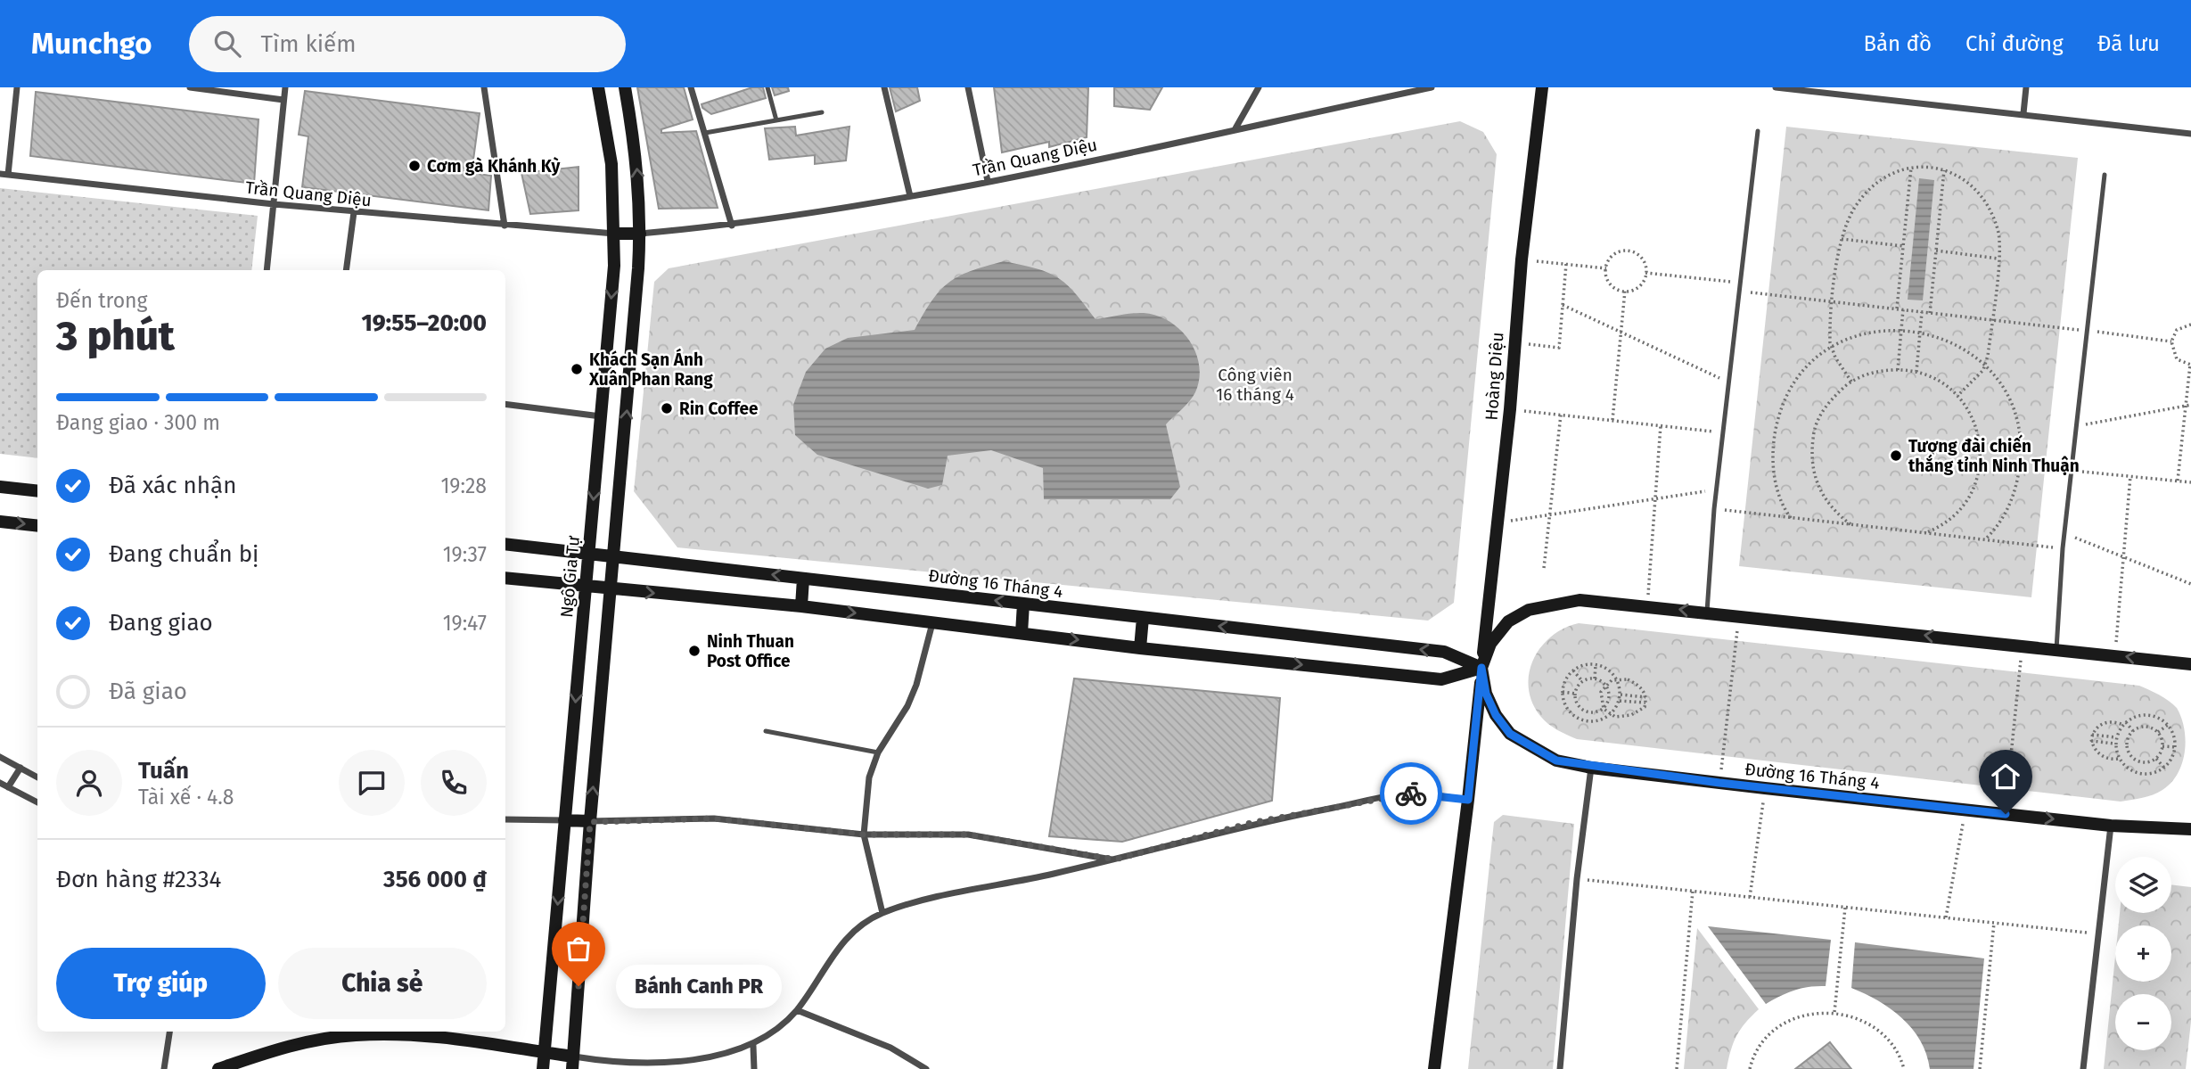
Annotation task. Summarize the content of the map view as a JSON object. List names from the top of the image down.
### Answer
{
  "streets": {
    "main road": ["Hoàng Diệu", "Ngô Gia Tự", "Đường 16 Tháng 4"],
    "street": ["Trần Quang Diệu"]
  },
  "crossings": [
    ["Trần Quang Diệu", "Ngô Gia Tự"],
    ["Hoàng Diệu", "Đường 16 Tháng 4"],
    ["Ngô Gia Tự", "Đường 16 Tháng 4"]
  ],
  "parks": ["Công viên 16 tháng 4"],
  "places": [
    "Cơm gà Khánh Kỳ",
    "Khách Sạn Ánh Xuân Phan Rang",
    "Rin Coffee",
    "Tượng đài chiến thắng tỉnh Ninh Thuận",
    "Ninh Thuan Post Office",
    "Bánh Canh PR"
  ],
  "page": {
    "header": "Munchgo",
    "search": "Tìm kiếm",
    "nav": ["Bản đồ", "Chỉ đường", "Đã lưu"],
    "heading": ["3 phút", "Đến trong", "19:55–20:00"],
    "panel": [
      "Tuấn",
      "Tài xế · 4.8",
      "Đơn hàng #2334",
      "356 000 ₫"
    ],
    "bar": "Đang giao · 300 m",
    "list": [
      ["Đã xác nhận", "19:28"],
      ["Đang chuẩn bị", "19:37"],
      ["Đang giao", "19:47"],
      "Đã giao"
    ],
    "map_buttons": ["+", "−"],
    "buttons": ["Trợ giúp", "Chia sẻ"],
    "bubble": "Bánh Canh PR"
  }
}
